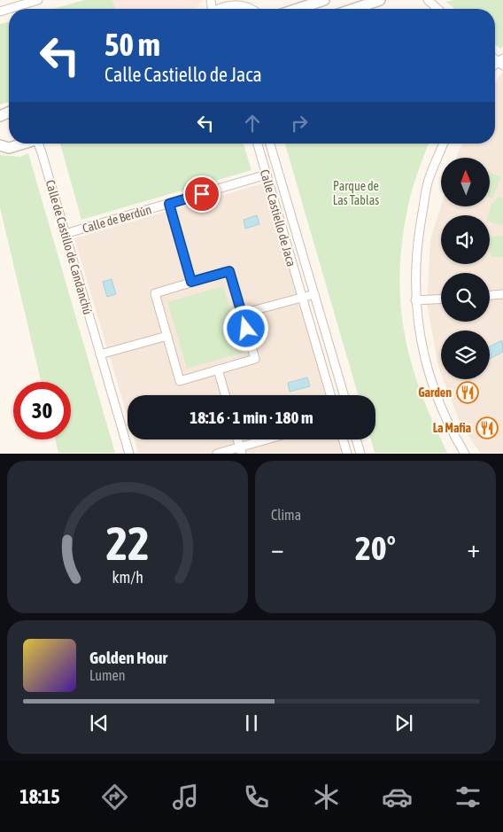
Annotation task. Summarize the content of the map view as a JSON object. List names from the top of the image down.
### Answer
{
  "streets": {
    "street": ["Calle Castiello de Jaca", "Calle de Berdún", "Calle de Castillo de Candanchú"]
  },
  "crossings": [
    ["Calle Castiello de Jaca", "Calle de Berdún"],
    ["Calle de Berdún", "Calle de Castillo de Candanchú"]
  ],
  "parks": ["Parque de Las Tablas"],
  "places": {
    "restaurant": ["Garden", "La Mafia"]
  },
  "north": "top",
  "page": {
    "turn": ["50 m", "Calle Castiello de Jaca"],
    "limit": "30",
    "trip": "18:16 · 1 min · 180 m",
    "tile": "Clima",
    "heat": ["−", "20°", "+"],
    "song": ["Golden Hour", "Lumen"],
    "tabs": "18:15",
    "gauge": ["22", "km/h"]
  }
}
